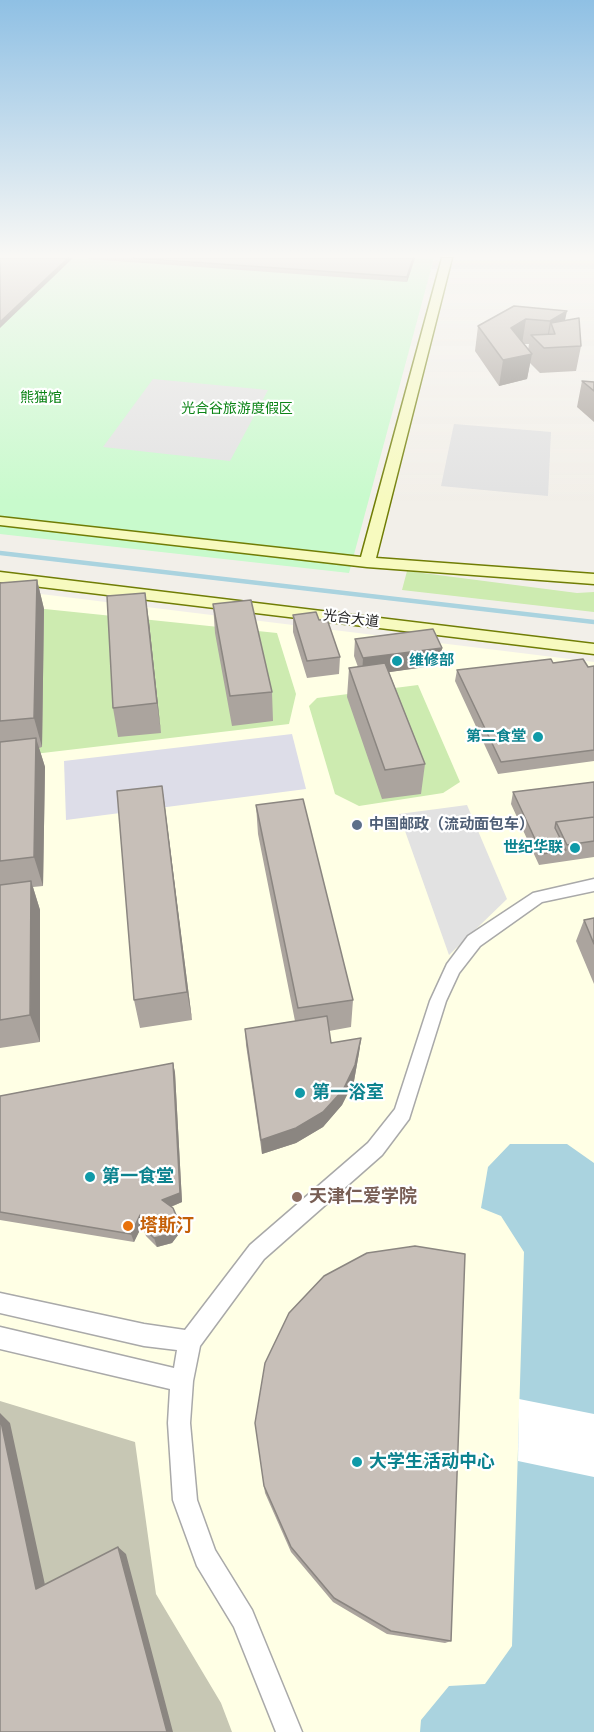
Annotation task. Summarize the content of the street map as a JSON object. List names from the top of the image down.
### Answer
{
  "streets": {
    "street": ["光合大道"]
  },
  "parks": ["熊猫馆", "光合谷旅游度假区"],
  "places": [
    "维修部",
    "第二食堂",
    "中国邮政（流动面包车）",
    "世纪华联",
    "第一浴室",
    "第一食堂",
    "天津仁爱学院",
    "塔斯汀",
    "大学生活动中心"
  ]
}
